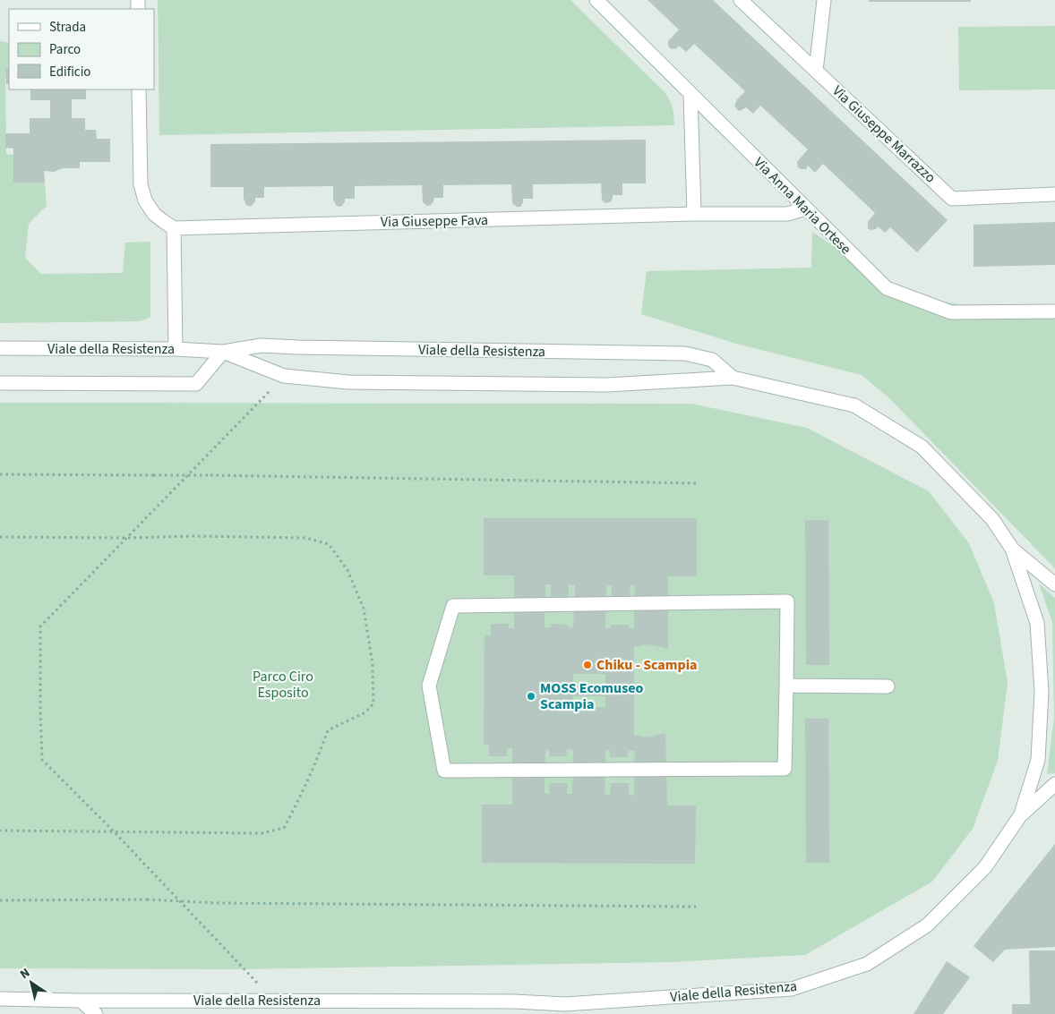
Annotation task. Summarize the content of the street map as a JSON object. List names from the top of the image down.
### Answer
{
  "streets": {
    "street": [
      "Via Giuseppe Marrazzo",
      "Via Anna Maria Ortese",
      "Via Giuseppe Fava",
      "Viale della Resistenza"
    ]
  },
  "crossings": [
    ["Via Anna Maria Ortese", "Via Giuseppe Fava"]
  ],
  "parks": ["Parco Ciro Esposito"],
  "places": ["Chiku - Scampia", "MOSS Ecomuseo Scampia"],
  "legend": ["Strada", "Parco", "Edificio"],
  "north": "top left"
}
